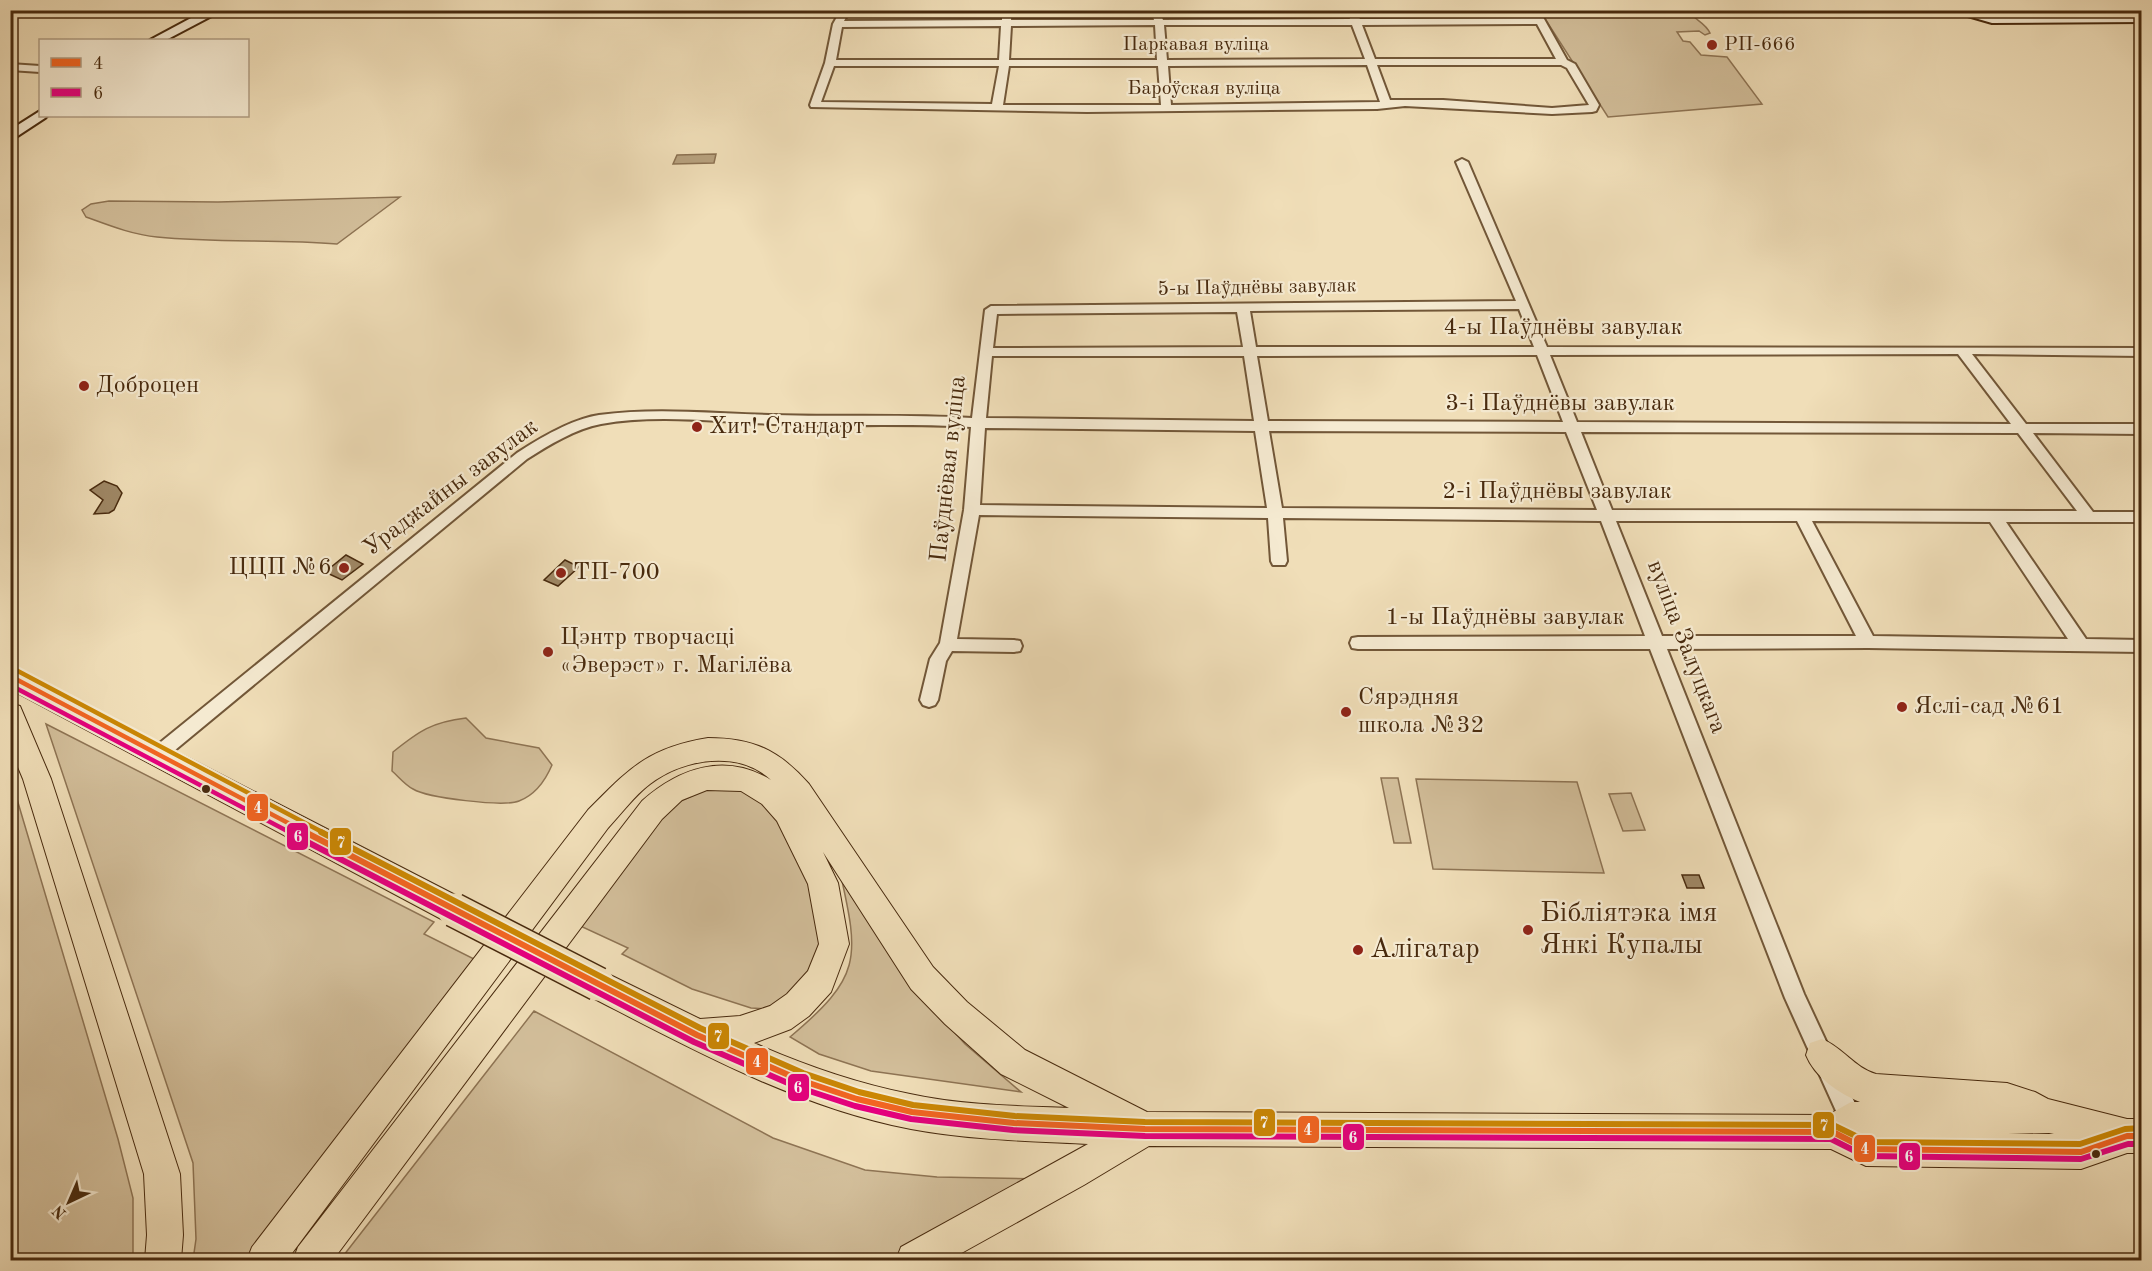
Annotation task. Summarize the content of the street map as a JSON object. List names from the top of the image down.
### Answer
{
  "streets": {
    "street": [
      "Паркавая вуліца",
      "Бароўская вуліца",
      "5-ы Паўднёвы завулак",
      "4-ы Паўднёвы завулак",
      "3-і Паўднёвы завулак",
      "Паўднёвая вуліца",
      "Ураджайны завулак",
      "2-і Паўднёвы завулак",
      "1-ы Паўднёвы завулак",
      "вуліца Залуцкага"
    ]
  },
  "crossings": [
    ["Паркавая вуліца", "Бароўская вуліца"],
    ["5-ы Паўднёвы завулак", "Паўднёвая вуліца"],
    ["5-ы Паўднёвы завулак", "вуліца Залуцкага"],
    ["4-ы Паўднёвы завулак", "Паўднёвая вуліца"],
    ["4-ы Паўднёвы завулак", "вуліца Залуцкага"],
    ["3-і Паўднёвы завулак", "Паўднёвая вуліца"],
    ["3-і Паўднёвы завулак", "Ураджайны завулак"],
    ["3-і Паўднёвы завулак", "вуліца Залуцкага"],
    ["Паўднёвая вуліца", "Ураджайны завулак"],
    ["Паўднёвая вуліца", "2-і Паўднёвы завулак"],
    ["2-і Паўднёвы завулак", "вуліца Залуцкага"],
    ["1-ы Паўднёвы завулак", "вуліца Залуцкага"]
  ],
  "places": [
    "РП-666",
    "Доброцен",
    "Хит! Стандарт",
    "ЦЦП №6",
    "ТП-700",
    "Цэнтр творчасці «Эверэст» г. Магілёва",
    "Яслі-сад №61",
    "Сярэдняя школа №32",
    "Бібліятэка імя Янкі Купалы",
    "Алігатар"
  ],
  "lines": ["transit line 7", "transit line 4", "transit line 6"],
  "legend": ["4", "6"],
  "north": "bottom left"
}
